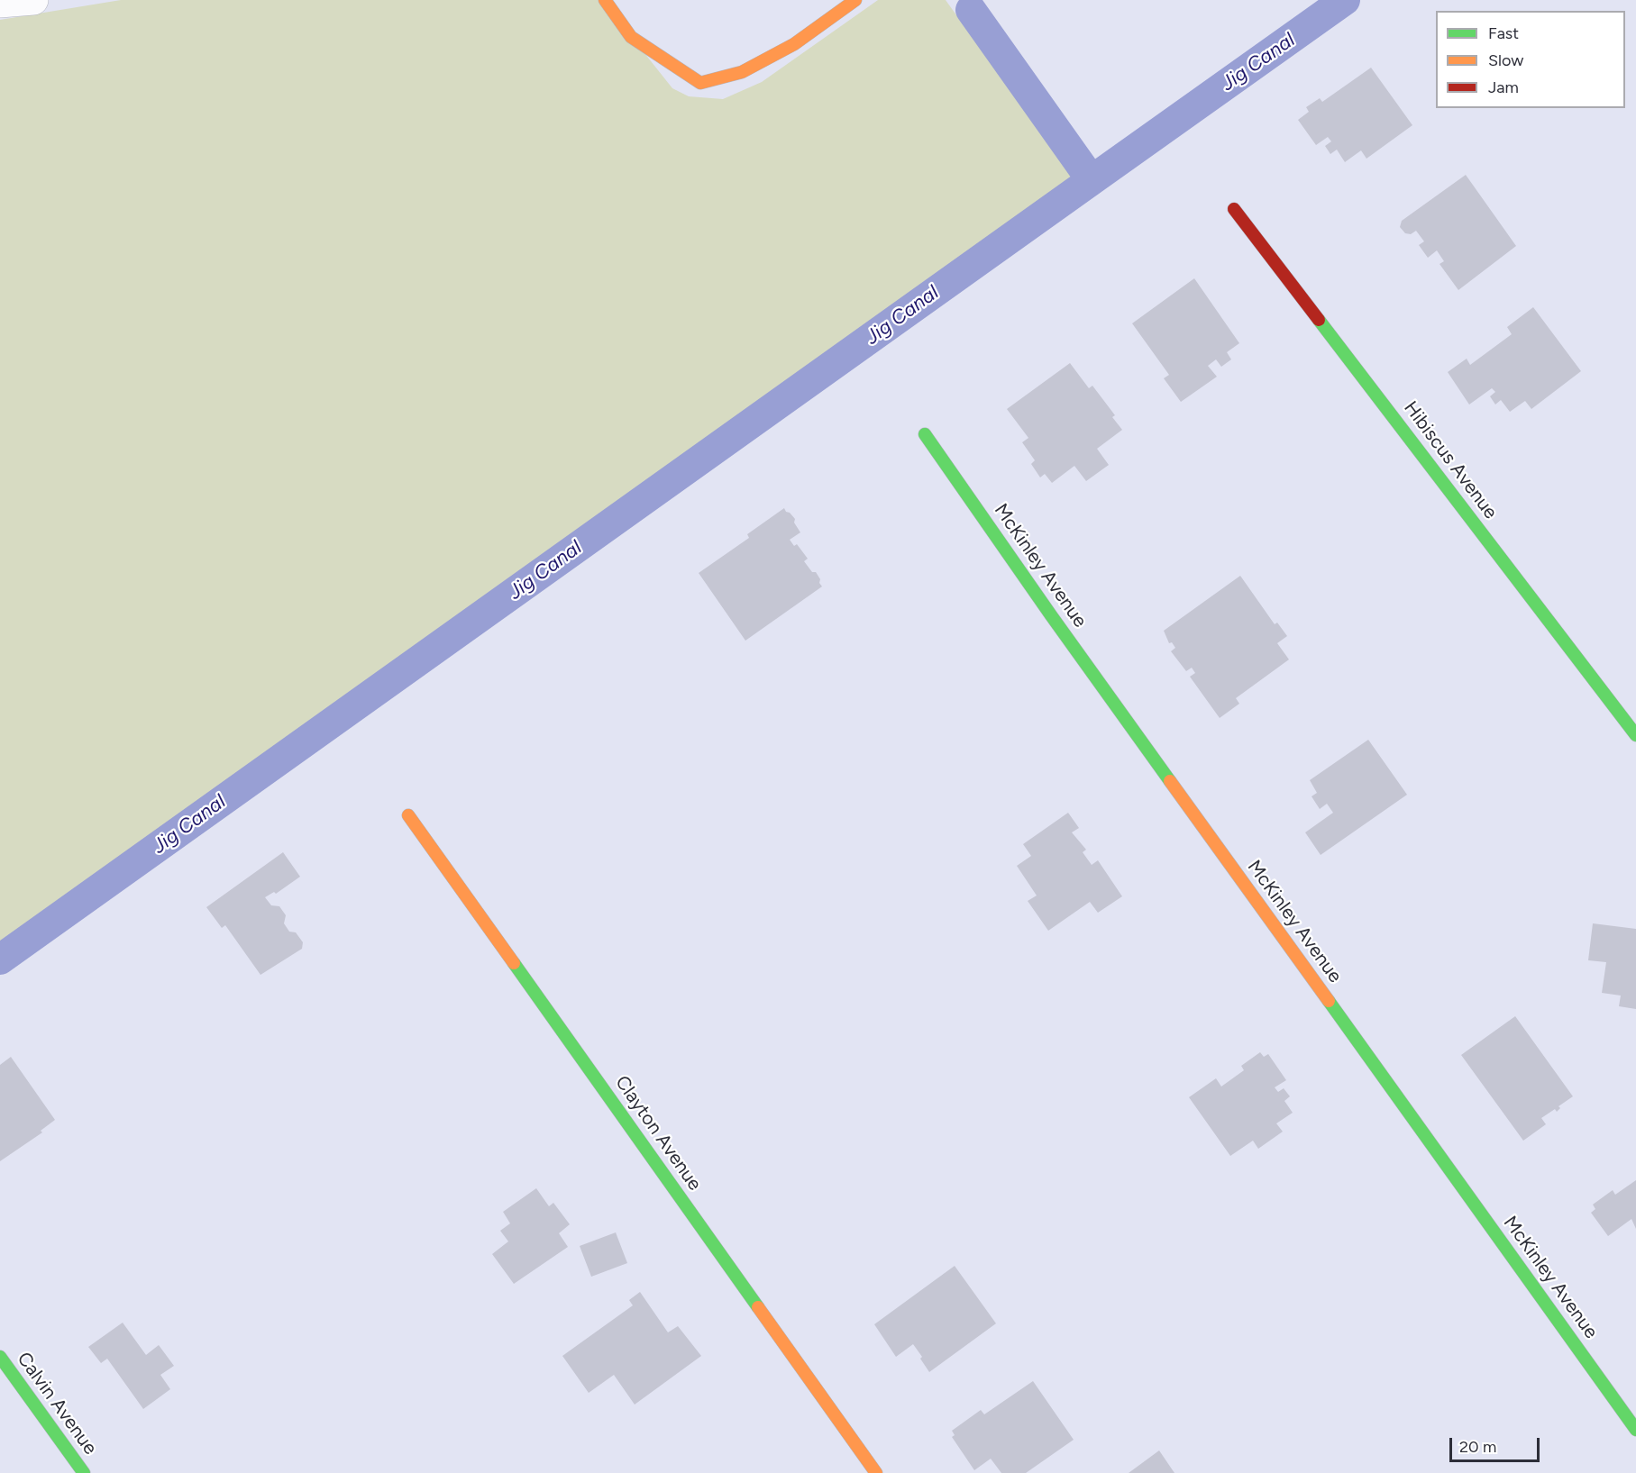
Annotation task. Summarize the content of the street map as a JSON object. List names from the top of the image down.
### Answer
{
  "streets": {
    "street": [
      "Hibiscus Avenue",
      "McKinley Avenue",
      "Clayton Avenue",
      "Calvin Avenue"
    ]
  },
  "water": ["Jig Canal"],
  "legend": ["Fast", "Slow", "Jam"],
  "scale_bar": "20 m"
}
